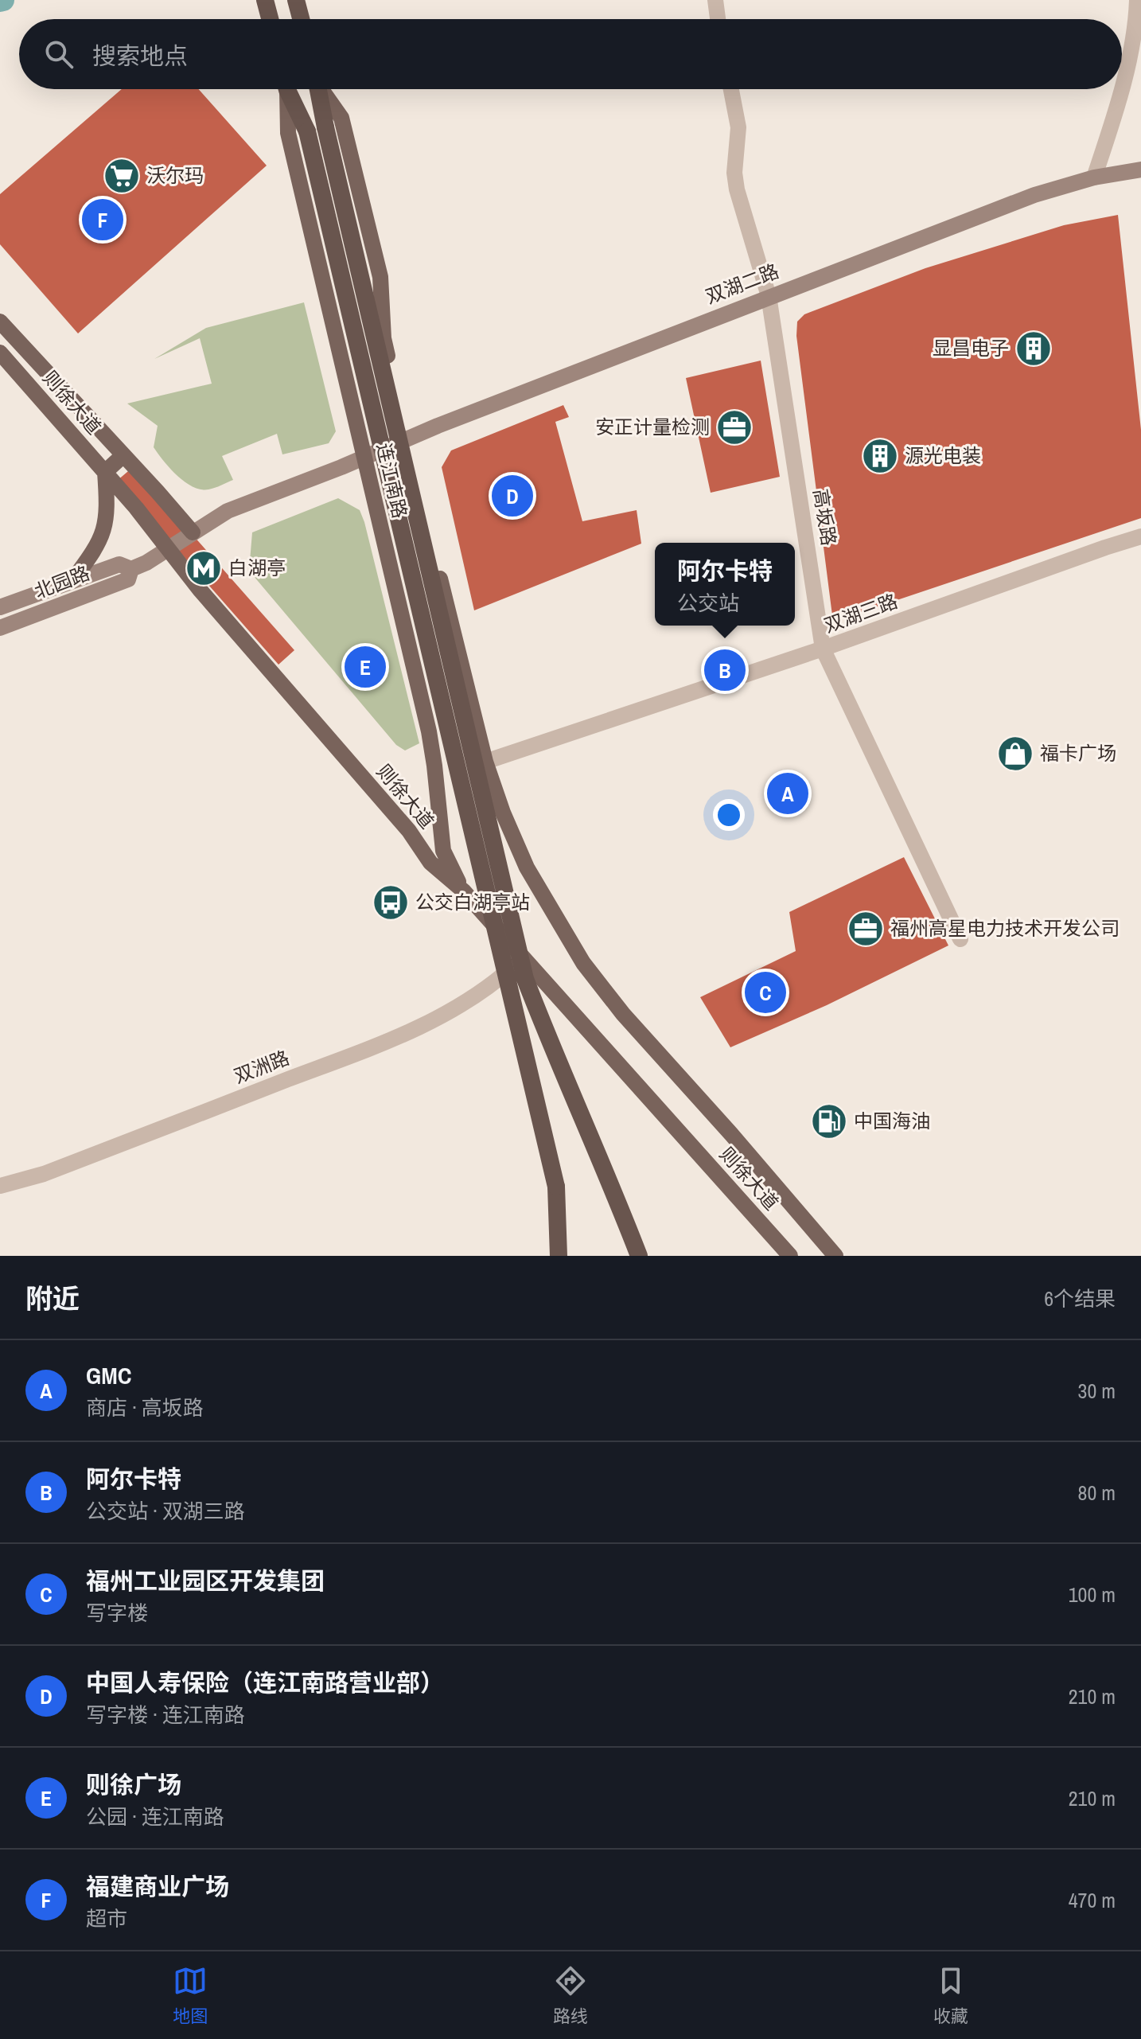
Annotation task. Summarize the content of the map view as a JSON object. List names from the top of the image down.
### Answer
{
  "streets": {
    "main road": [
      "双湖二路",
      "则徐大道",
      "连江南路",
      "北园路"
    ],
    "street": ["高坂路", "双湖三路", "双洲路"]
  },
  "crossings": [
    ["双湖二路", "则徐大道"],
    ["双湖二路", "连江南路"],
    ["双湖二路", "高坂路"],
    ["双湖二路", "北园路"],
    ["则徐大道", "连江南路"],
    ["则徐大道", "北园路"],
    ["则徐大道", "双湖三路"],
    ["则徐大道", "双洲路"],
    ["连江南路", "双湖三路"],
    ["高坂路", "双湖三路"]
  ],
  "places": {
    "supermarket": ["沃尔玛"],
    "building": ["显昌电子", "源光电装"],
    "office": ["安正计量检测", "福州高星电力技术开发公司"],
    "metro station": ["白湖亭"],
    "shop": ["福卡广场"],
    "bus stop": ["公交白湖亭站"],
    "fuel station": ["中国海油"]
  },
  "page": {
    "search": "搜索地点",
    "pins": [
      "F",
      "D",
      "E",
      "B",
      "A",
      "C"
    ],
    "popup": ["阿尔卡特", "公交站"],
    "heading": ["附近", "6个结果"],
    "list": [
      {
        "mark": "A",
        "name": "GMC",
        "note": "商店 · 高坂路",
        "value": "30 m"
      },
      {
        "mark": "B",
        "name": "阿尔卡特",
        "note": "公交站 · 双湖三路",
        "value": "80 m"
      },
      {
        "mark": "C",
        "name": "福州工业园区开发集团",
        "note": "写字楼",
        "value": "100 m"
      },
      {
        "mark": "D",
        "name": "中国人寿保险（连江南路营业部）",
        "note": "写字楼 · 连江南路",
        "value": "210 m"
      },
      {
        "mark": "E",
        "name": "则徐广场",
        "note": "公园 · 连江南路",
        "value": "210 m"
      },
      {
        "mark": "F",
        "name": "福建商业广场",
        "note": "超市",
        "value": "470 m"
      }
    ],
    "nav": ["地图", "路线", "收藏"]
  }
}
